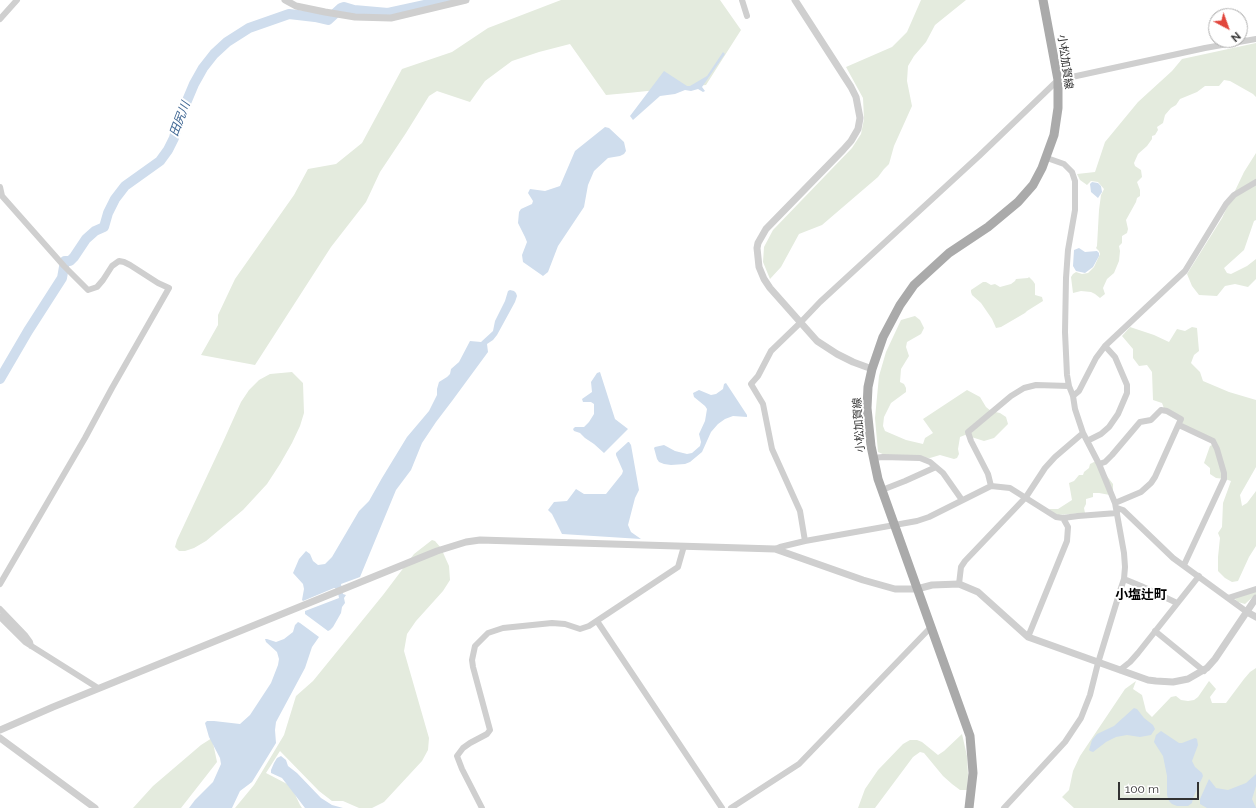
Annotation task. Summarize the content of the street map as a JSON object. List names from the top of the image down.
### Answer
{
  "streets": {
    "main road": ["小松加賀線"]
  },
  "districts": ["小塩辻町"],
  "water": ["田尻川"],
  "scale_bar": "100 m",
  "north": "bottom right"
}
